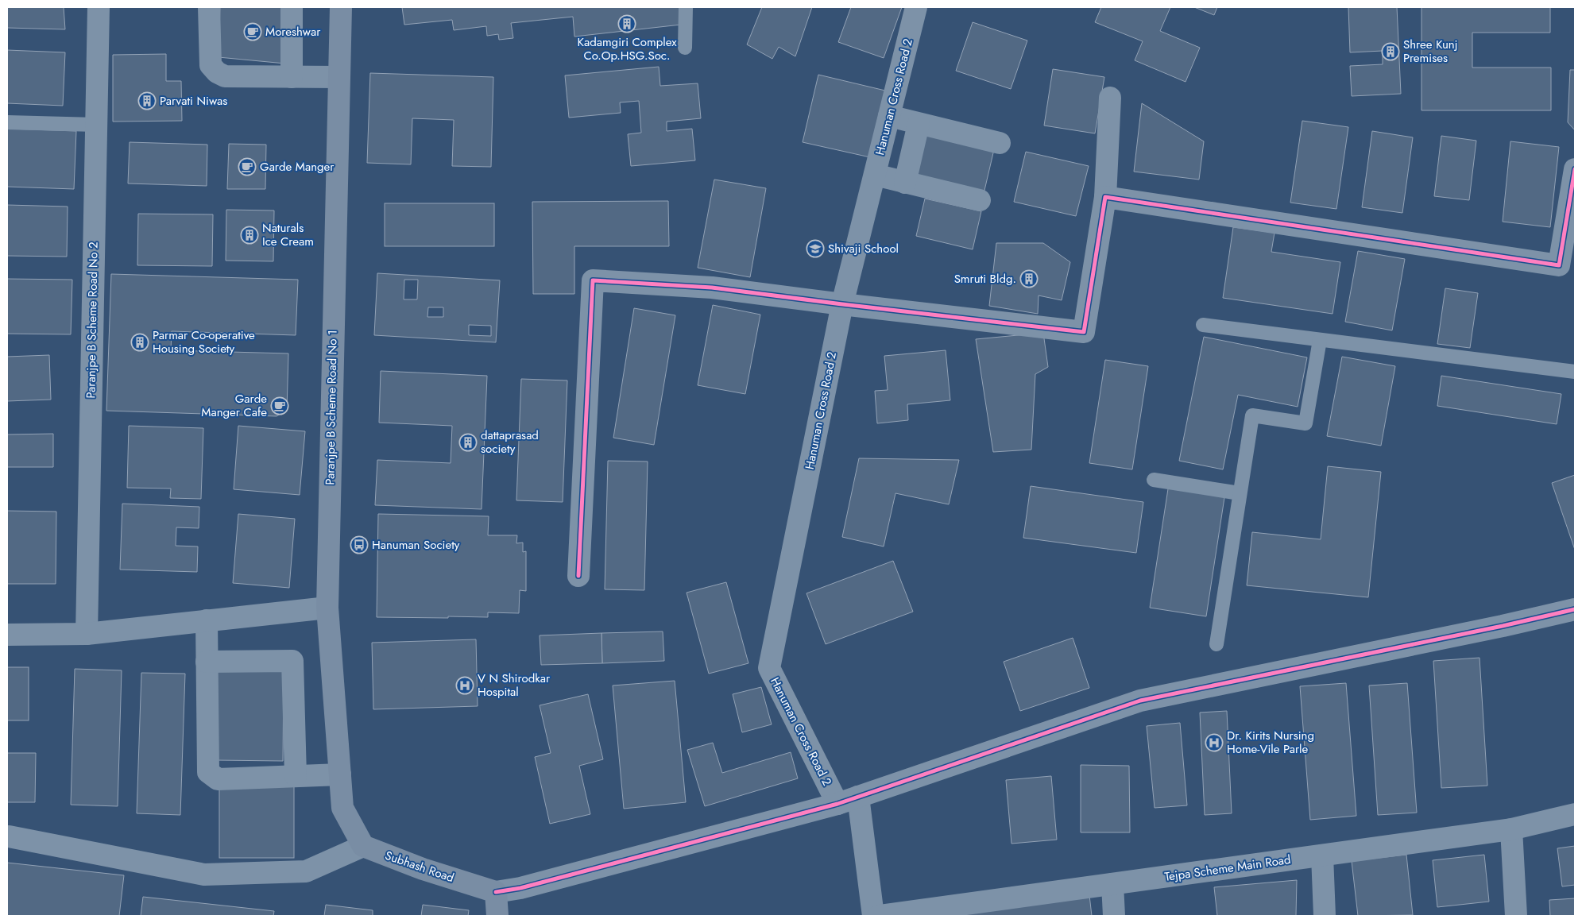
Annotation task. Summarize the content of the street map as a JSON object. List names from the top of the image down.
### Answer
{
  "streets": {
    "street": [
      "Hanuman Cross Road 2",
      "Paranjpe B Scheme Road No 2",
      "Paranjpe B Scheme Road No 1",
      "Subhash Road",
      "Tejpa Scheme Main Road"
    ]
  },
  "crossings": [
    ["Paranjpe B Scheme Road No 1", "Subhash Road"]
  ],
  "places": {
    "building": [
      "Kadamgiri Complex Co.Op.HSG.Soc.",
      "Shree Kunj Premises",
      "Parvati Niwas",
      "Naturals Ice Cream",
      "Smruti Bldg.",
      "Parmar Co-operative Housing Society",
      "dattaprasad society"
    ],
    "cafe": ["Moreshwar", "Garde Manger", "Garde Manger Cafe"],
    "school or university": ["Shivaji School"],
    "bus stop": ["Hanuman Society"],
    "hospital": ["V N Shirodkar Hospital", "Dr. Kirits Nursing Home-Vile Parle"]
  }
}
